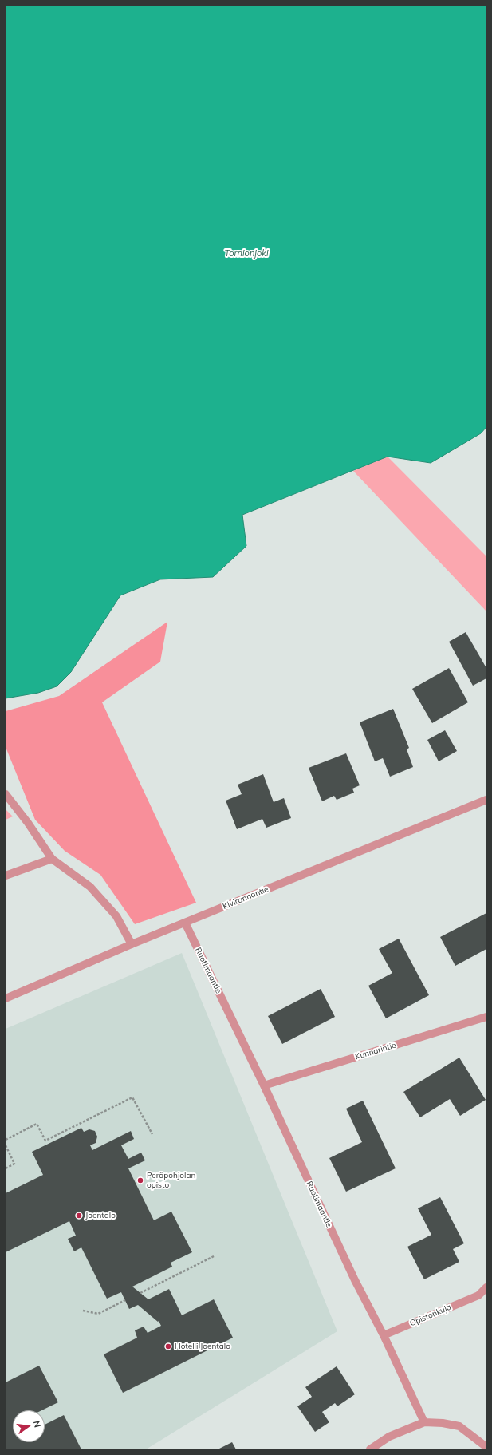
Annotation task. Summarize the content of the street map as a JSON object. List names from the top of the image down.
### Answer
{
  "streets": {
    "street": [
      "Kivirannantie",
      "Ruotimaantie",
      "Kunnarintie",
      "Opistonkuja"
    ]
  },
  "crossings": [
    ["Kivirannantie", "Ruotimaantie"],
    ["Ruotimaantie", "Kunnarintie"],
    ["Ruotimaantie", "Opistonkuja"]
  ],
  "water": ["Tornionjoki"],
  "places": ["Peräpohjolan opisto", "Joentalo", "Hotelli Joentalo"],
  "north": "right"
}
